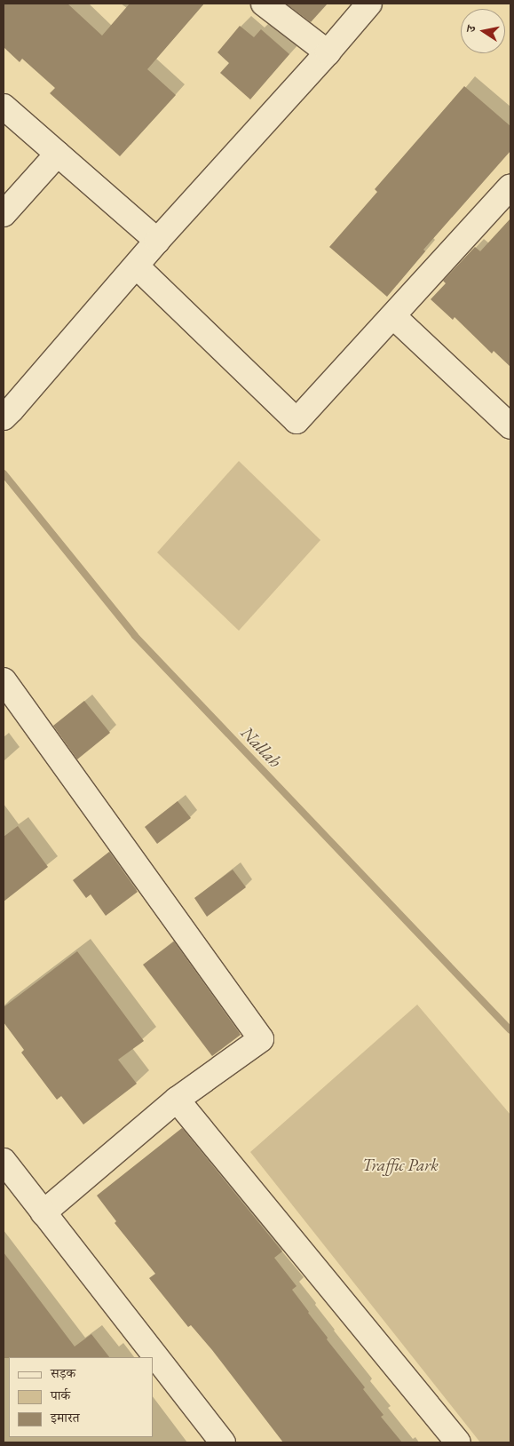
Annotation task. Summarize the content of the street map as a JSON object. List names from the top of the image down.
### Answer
{
  "water": ["Nallah"],
  "parks": ["Traffic Park"],
  "legend": ["सड़क", "पार्क", "इमारत"],
  "north": "left"
}
